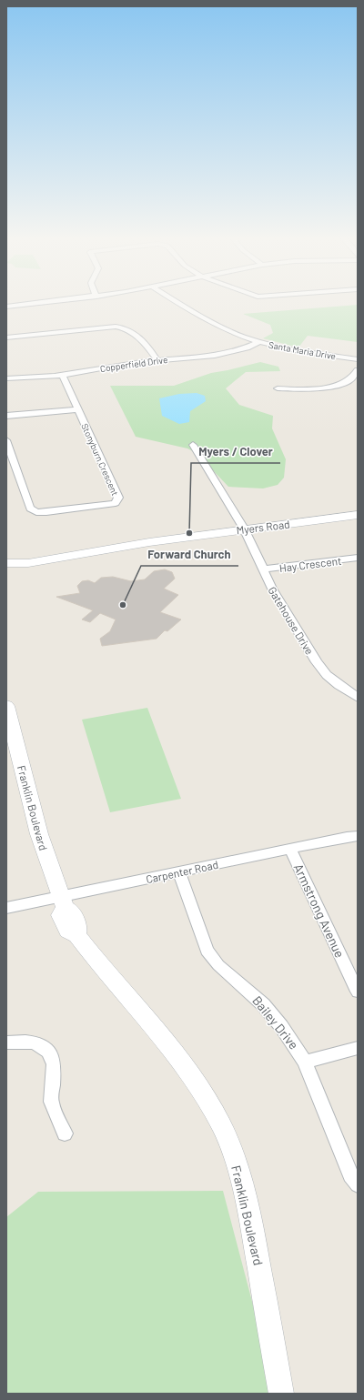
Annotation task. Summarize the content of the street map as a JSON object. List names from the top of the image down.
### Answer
{
  "streets": {
    "main road": ["Myers Road", "Franklin Boulevard"],
    "street": [
      "Santa Maria Drive",
      "Copperfield Drive",
      "Stonyburn Crescent",
      "Hay Crescent",
      "Gatehouse Drive",
      "Carpenter Road",
      "Armstrong Avenue",
      "Bailey Drive"
    ]
  },
  "crossings": [
    ["Santa Maria Drive", "Copperfield Drive"],
    ["Copperfield Drive", "Stonyburn Crescent"],
    ["Myers Road", "Gatehouse Drive"],
    ["Hay Crescent", "Gatehouse Drive"],
    ["Franklin Boulevard", "Carpenter Road"],
    ["Carpenter Road", "Armstrong Avenue"],
    ["Carpenter Road", "Bailey Drive"]
  ],
  "places": ["Myers / Clover", "Forward Church"]
}
